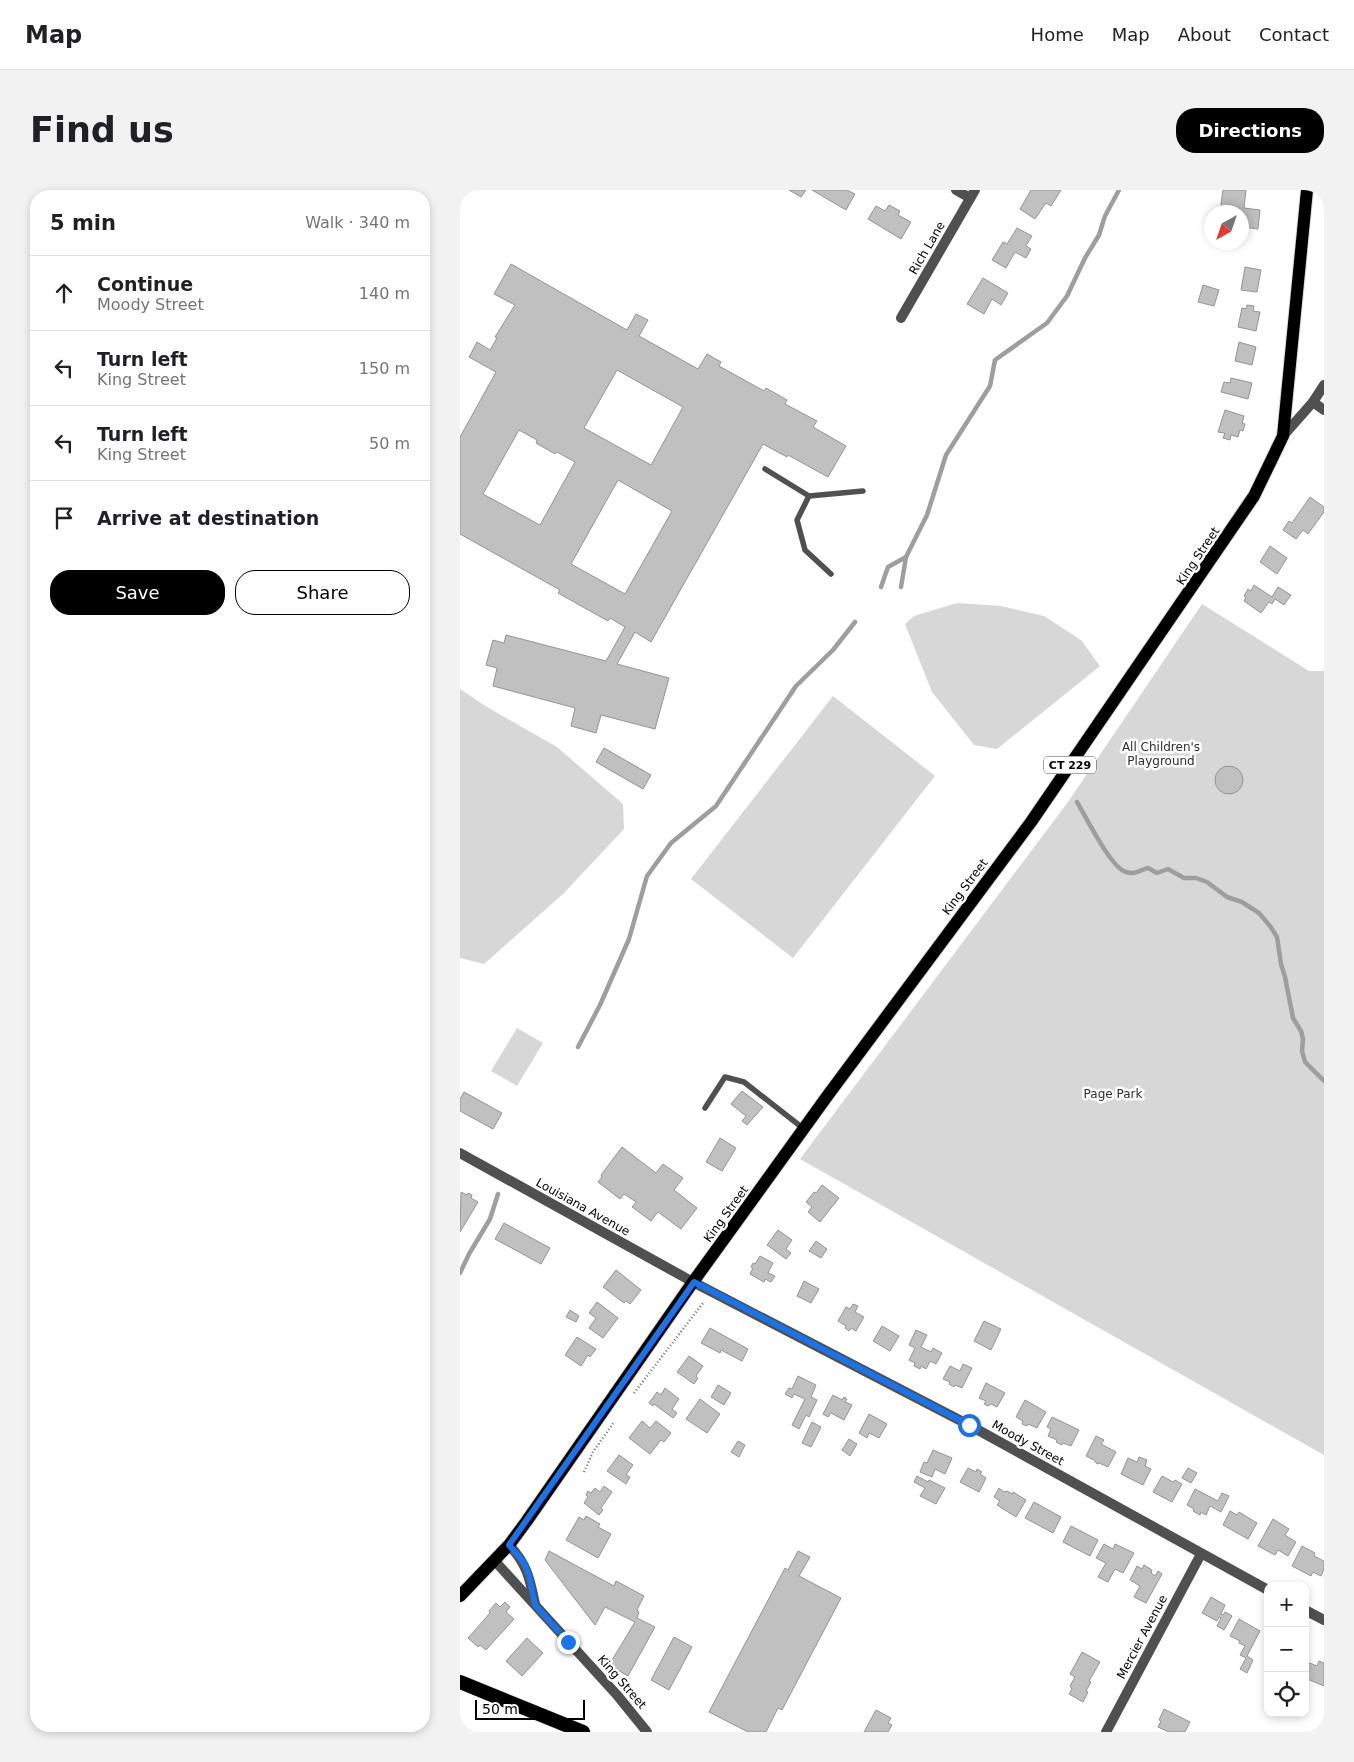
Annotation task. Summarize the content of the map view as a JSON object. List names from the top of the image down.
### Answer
{
  "streets": {
    "main road": ["King Street", "CT 229"],
    "street": [
      "Rich Lane",
      "Louisiana Avenue",
      "Moody Street",
      "Mercier Avenue"
    ]
  },
  "crossings": [
    ["King Street", "Louisiana Avenue"],
    ["King Street", "Moody Street"],
    ["Louisiana Avenue", "Moody Street"],
    ["Moody Street", "Mercier Avenue"]
  ],
  "parks": ["All Children's Playground", "Page Park"],
  "scale_bar": "50 m",
  "north": "bottom left",
  "page": {
    "header": "Map",
    "nav": [
      "Home",
      "Map",
      "About",
      "Contact"
    ],
    "buttons": [
      "Directions",
      ["Save", "Share"]
    ],
    "title": "Find us",
    "heading": ["5 min", "Walk · 340 m"],
    "list": [
      ["Continue", "Moody Street", "140 m"],
      ["Turn left", "King Street", "150 m"],
      ["Turn left", "King Street", "50 m"],
      "Arrive at destination"
    ],
    "map_buttons": ["+", "−"],
    "scale": "50 m"
  }
}
